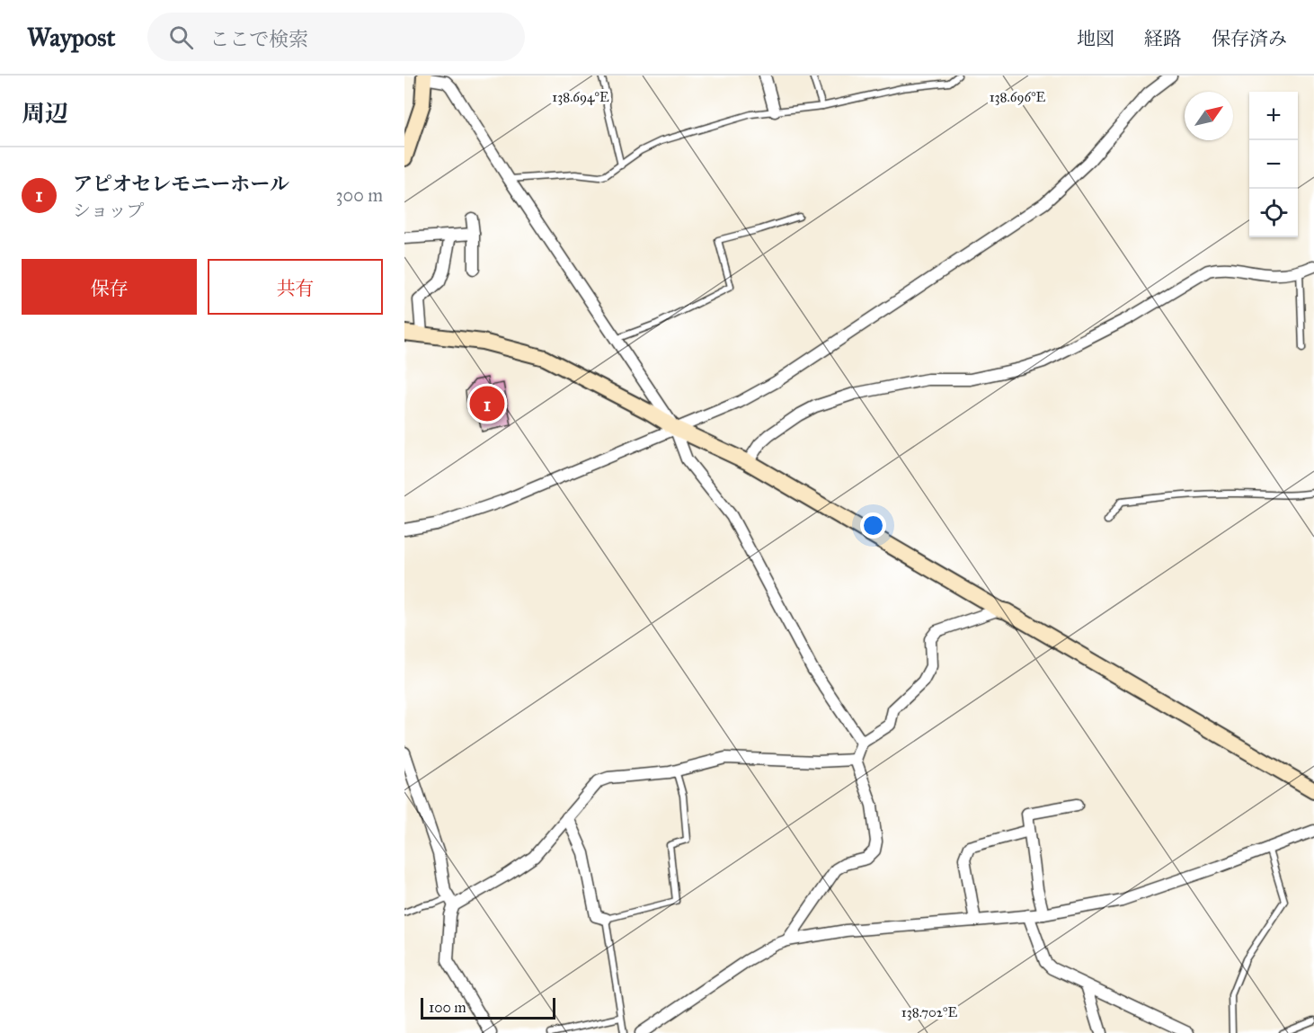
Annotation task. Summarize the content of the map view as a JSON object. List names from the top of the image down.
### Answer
{
  "scale_bar": "100 m",
  "north": "top right",
  "page": {
    "header": "Waypost",
    "search": "ここで検索",
    "nav": ["地図", "経路", "保存済み"],
    "heading": "周辺",
    "map_buttons": ["+", "−"],
    "list": [
      {
        "mark": "1",
        "name": "アピオセレモニーホール",
        "note": "ショップ",
        "value": "300 m"
      }
    ],
    "buttons": ["保存", "共有"],
    "pins": "1",
    "scale": "100 m"
  },
  "coordinates": ["138.696°E", "138.694°E", "138.702°E"]
}
